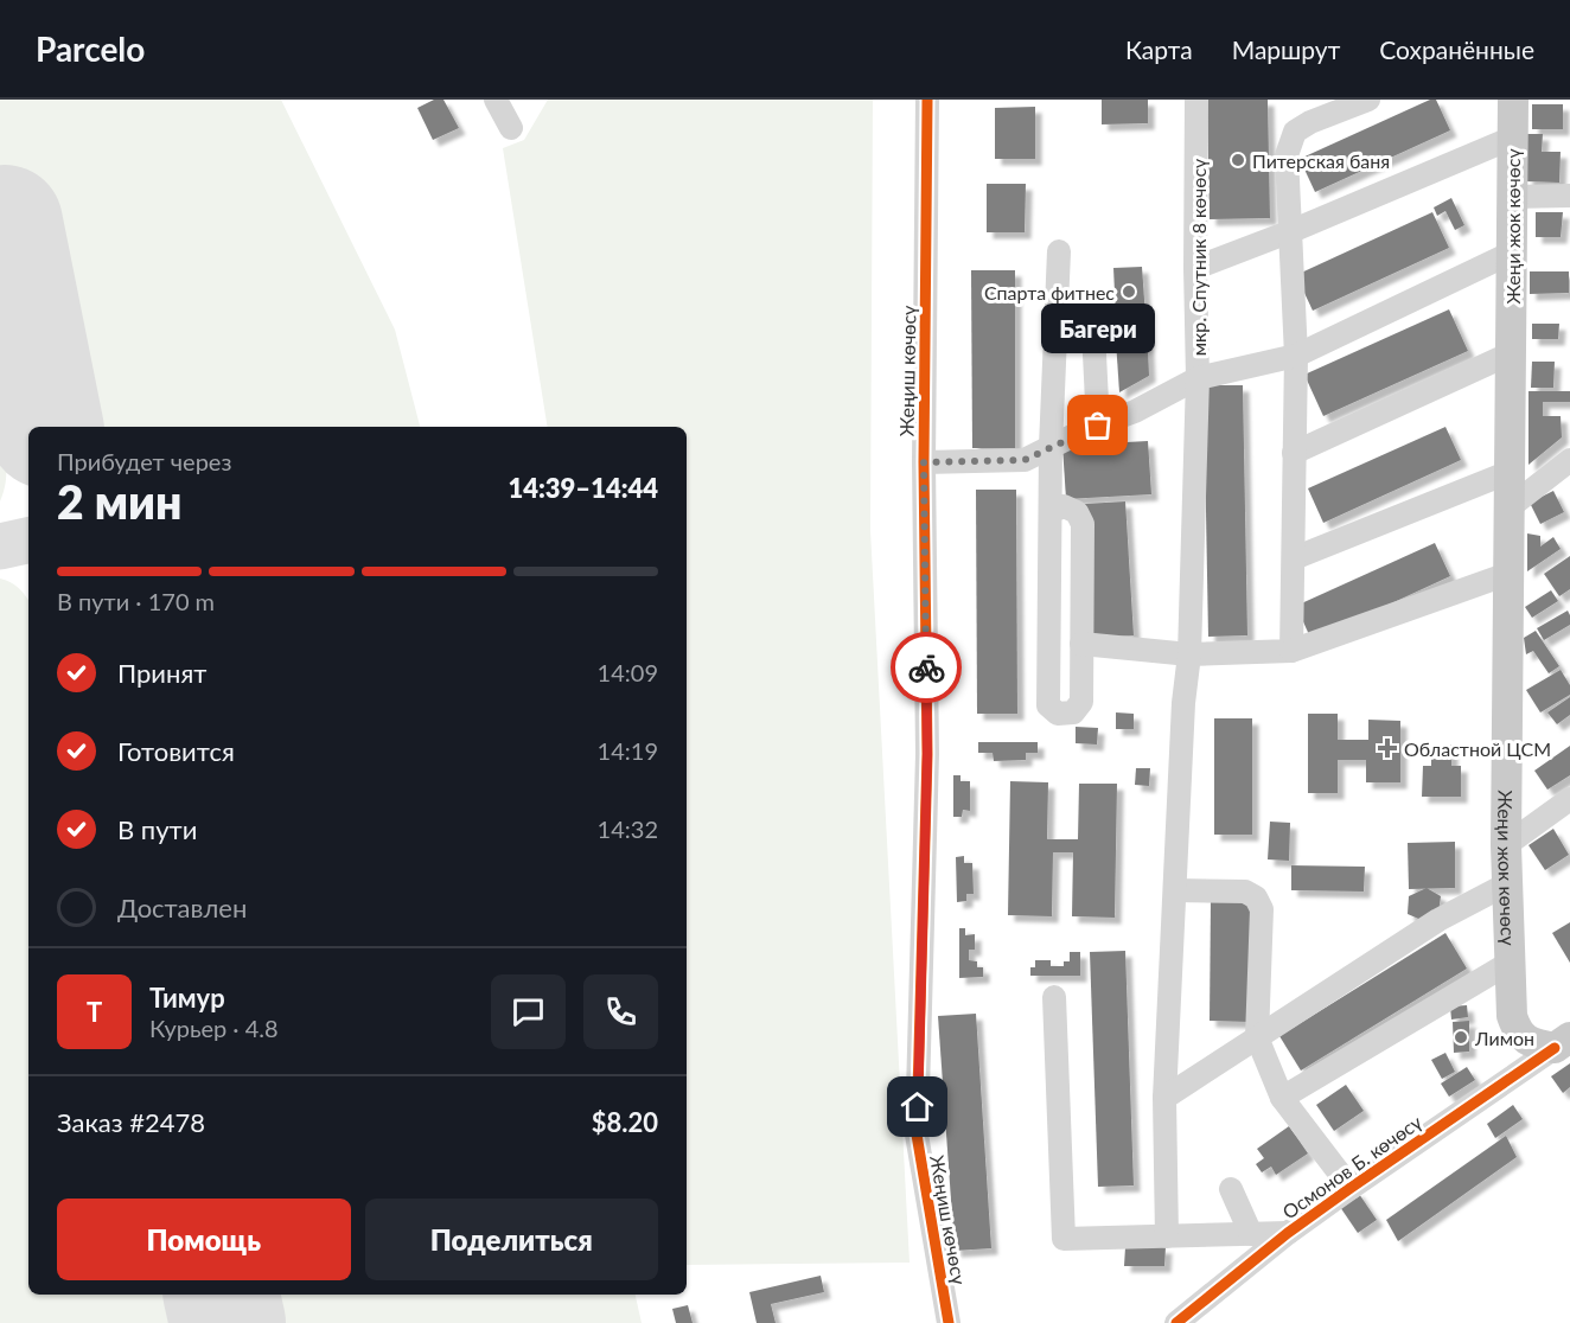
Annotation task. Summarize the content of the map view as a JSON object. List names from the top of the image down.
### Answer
{
  "streets": {
    "main road": ["Жеңи жок көчөсү"],
    "street": ["мкр. Спутник 8 көчөсү", "Жеңиш көчөсү", "Осмонов Б. көчөсү"]
  },
  "crossings": [
    ["Жеңи жок көчөсү", "Осмонов Б. көчөсү"],
    ["мкр. Спутник 8 көчөсү", "Жеңиш көчөсү"]
  ],
  "places": {
    "other": [
      "Питерская баня",
      "Спарта фитнес",
      "Багери",
      "Лимон"
    ],
    "health": ["Областной ЦСМ"]
  },
  "page": {
    "header": "Parcelo",
    "nav": ["Карта", "Маршрут", "Сохранённые"],
    "bubble": "Багери",
    "heading": ["2 мин", "Прибудет через", "14:39–14:44"],
    "panel": [
      "Тимур",
      "Курьер · 4.8",
      "Заказ #2478",
      "$8.20"
    ],
    "bar": "В пути · 170 m",
    "list": [
      ["Принят", "14:09"],
      ["Готовится", "14:19"],
      ["В пути", "14:32"],
      "Доставлен"
    ],
    "round": "Т",
    "buttons": ["Помощь", "Поделиться"]
  }
}
